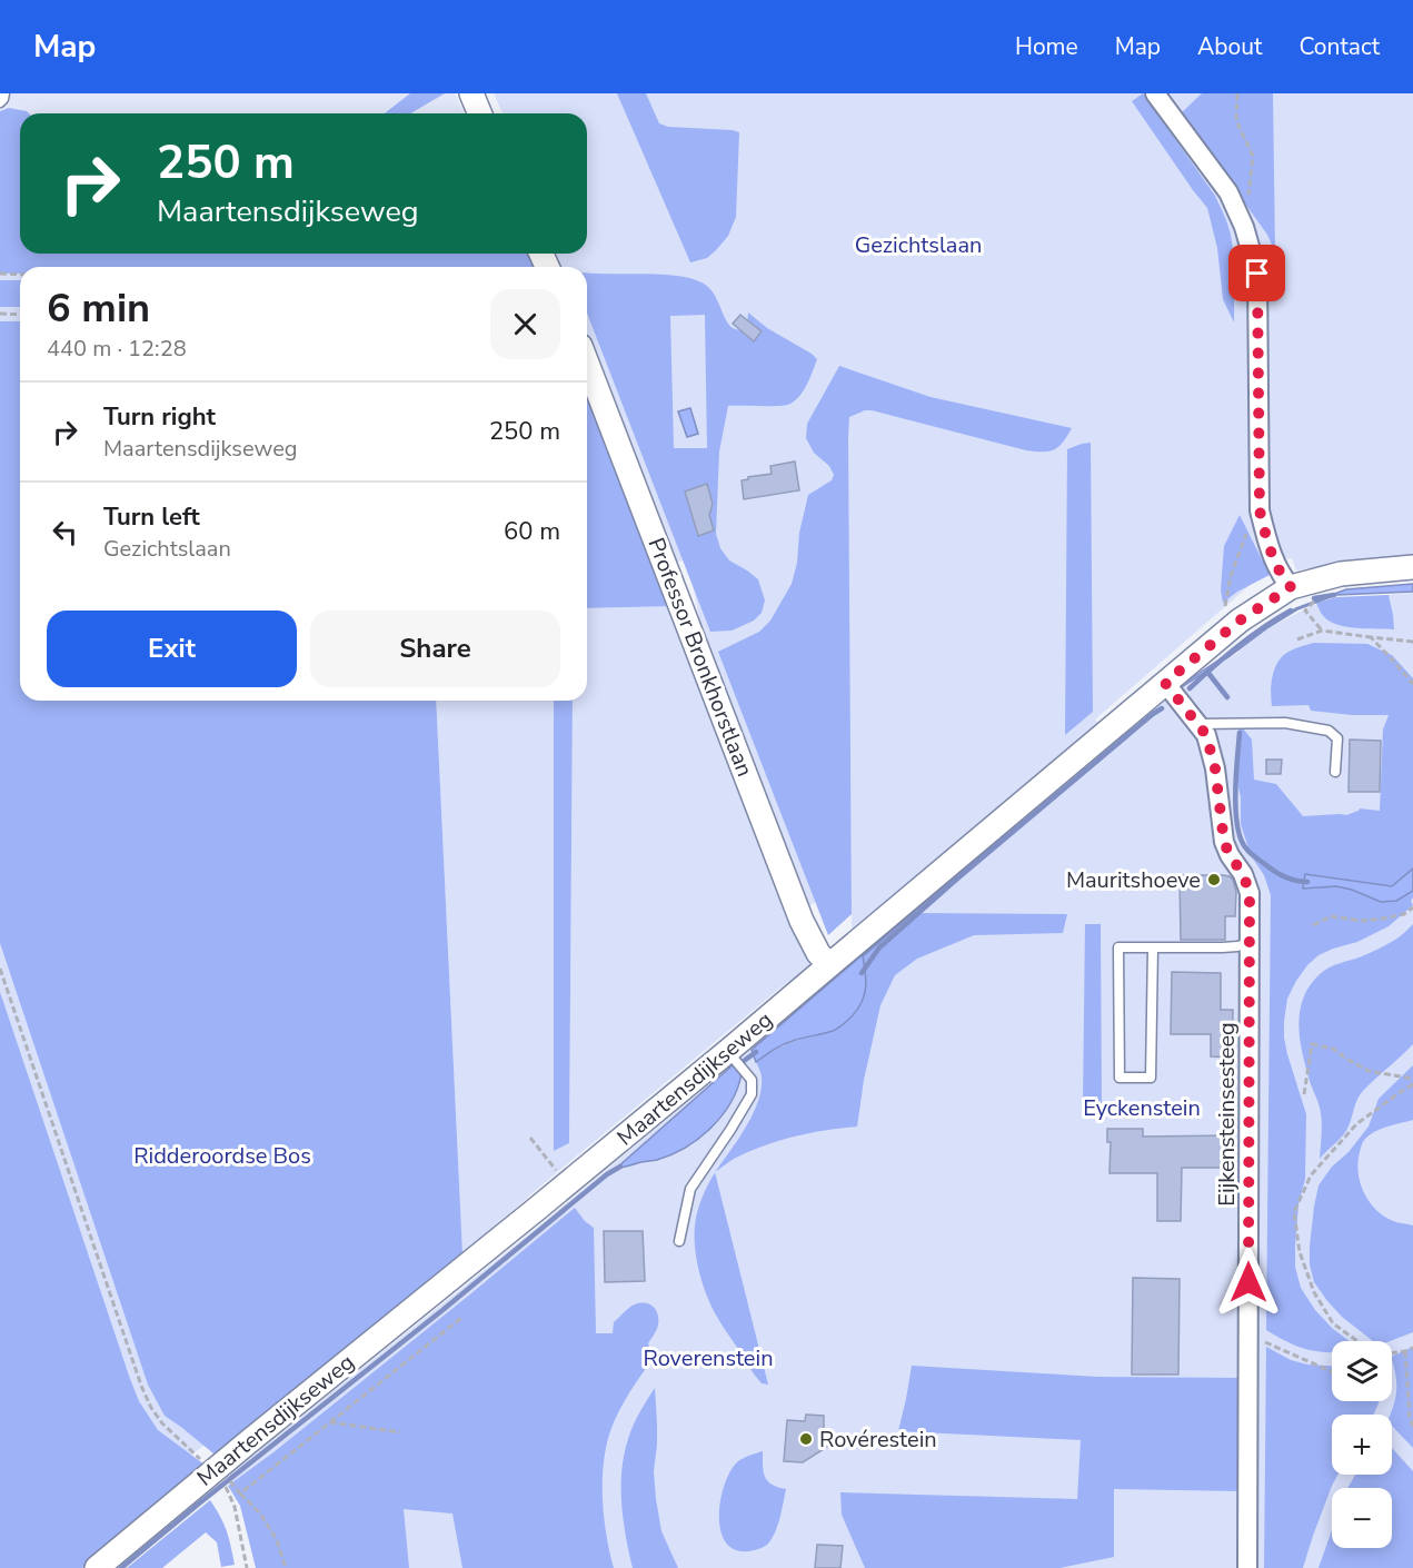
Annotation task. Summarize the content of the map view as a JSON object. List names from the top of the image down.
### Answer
{
  "streets": {
    "street": ["Professor Bronkhorstlaan", "Maartensdijkseweg", "Eijkensteinsesteeg"]
  },
  "crossings": [
    ["Professor Bronkhorstlaan", "Maartensdijkseweg"],
    ["Maartensdijkseweg", "Eijkensteinsesteeg"]
  ],
  "parks": [
    "Gezichtslaan",
    "Eyckenstein",
    "Ridderoordse Bos",
    "Roverenstein"
  ],
  "places": ["Mauritshoeve", "Rovérestein"],
  "page": {
    "header": "Map",
    "nav": [
      "Home",
      "Map",
      "About",
      "Contact"
    ],
    "turn": ["250 m", "Maartensdijkseweg"],
    "heading": ["6 min", "440 m · 12:28"],
    "list": [
      {
        "name": "Turn right",
        "note": "Maartensdijkseweg",
        "value": "250 m"
      },
      {
        "name": "Turn left",
        "note": "Gezichtslaan",
        "value": "60 m"
      }
    ],
    "buttons": ["Exit", "Share"],
    "map_buttons": ["+", "−"]
  }
}
